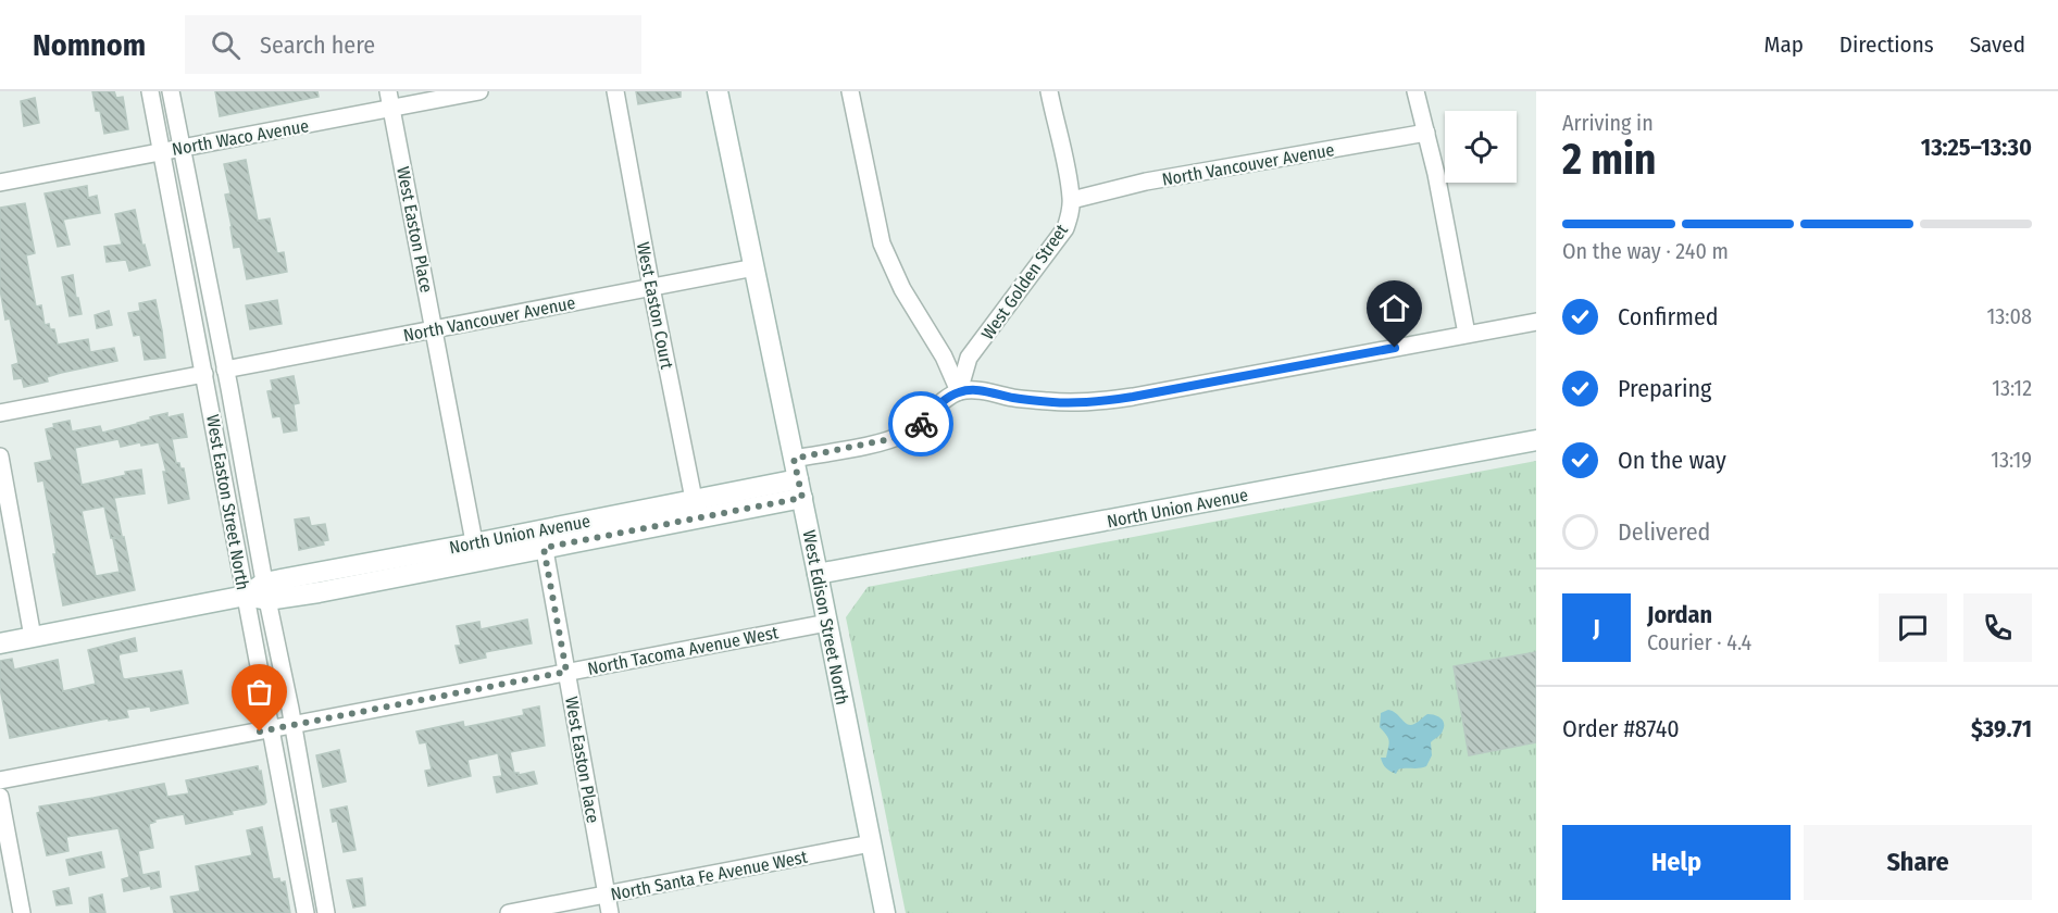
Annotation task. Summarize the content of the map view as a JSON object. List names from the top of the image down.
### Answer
{
  "streets": {
    "street": [
      "North Waco Avenue",
      "North Vancouver Avenue",
      "West Easton Place",
      "West Golden Street",
      "West Easton Court",
      "West Easton Street North",
      "North Union Avenue",
      "West Edison Street North",
      "North Tacoma Avenue West",
      "North Santa Fe Avenue West"
    ]
  },
  "crossings": [
    ["North Waco Avenue", "West Easton Place"],
    ["North Waco Avenue", "West Easton Street North"],
    ["North Vancouver Avenue", "West Easton Place"],
    ["North Vancouver Avenue", "West Golden Street"],
    ["North Vancouver Avenue", "West Easton Court"],
    ["North Vancouver Avenue", "West Easton Street North"],
    ["North Vancouver Avenue", "West Edison Street North"],
    ["West Easton Place", "North Union Avenue"],
    ["West Easton Place", "North Tacoma Avenue West"],
    ["West Easton Place", "North Santa Fe Avenue West"],
    ["West Easton Court", "North Union Avenue"],
    ["West Easton Street North", "North Union Avenue"],
    ["West Easton Street North", "North Tacoma Avenue West"],
    ["North Union Avenue", "West Edison Street North"],
    ["West Edison Street North", "North Tacoma Avenue West"],
    ["West Edison Street North", "North Santa Fe Avenue West"]
  ],
  "page": {
    "header": "Nomnom",
    "search": "Search here",
    "nav": ["Map", "Directions", "Saved"],
    "heading": ["2 min", "Arriving in", "13:25–13:30"],
    "panel": [
      "Jordan",
      "Courier · 4.4",
      "Order #8740",
      "$39.71"
    ],
    "bar": "On the way · 240 m",
    "list": [
      ["Confirmed", "13:08"],
      ["Preparing", "13:12"],
      ["On the way", "13:19"],
      "Delivered"
    ],
    "round": "J",
    "buttons": ["Help", "Share"]
  }
}
